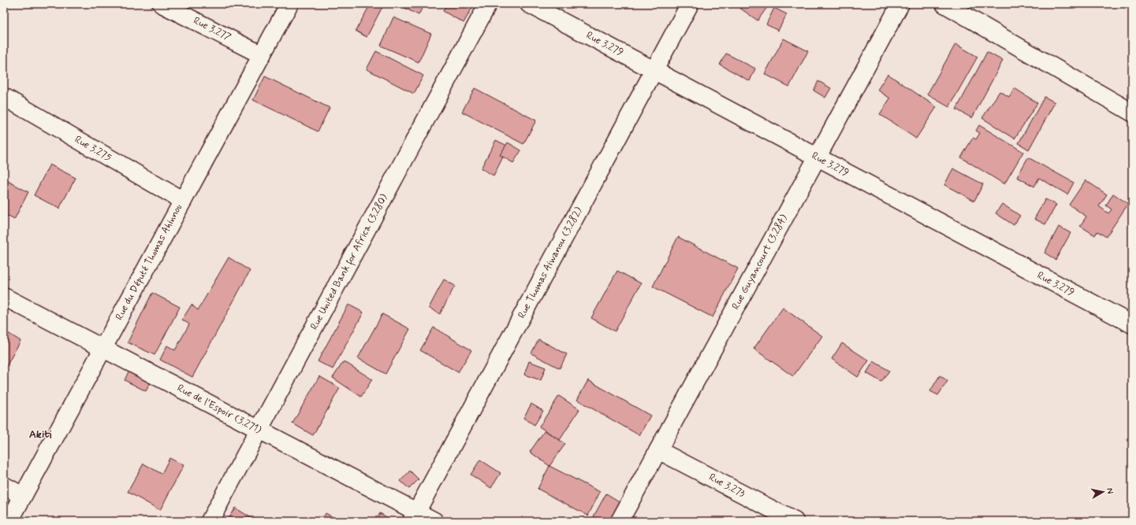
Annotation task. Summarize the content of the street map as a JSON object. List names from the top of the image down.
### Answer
{
  "streets": {
    "street": [
      "Rue 3.277",
      "Rue 3.279",
      "Rue 3.275",
      "Rue du Député Thomas Ahinnou",
      "Rue United Bank for Africa (3.280)",
      "Rue Guyancourt (3.284)",
      "Rue Thomas Aiwanou (3.282)",
      "Rue de l'Espoir (3.271)",
      "Rue 3.273"
    ]
  },
  "crossings": [
    ["Rue 3.277", "Rue du Député Thomas Ahinnou"],
    ["Rue 3.279", "Rue Guyancourt (3.284)"],
    ["Rue 3.279", "Rue Thomas Aiwanou (3.282)"],
    ["Rue 3.275", "Rue du Député Thomas Ahinnou"],
    ["Rue du Député Thomas Ahinnou", "Rue de l'Espoir (3.271)"],
    ["Rue United Bank for Africa (3.280)", "Rue de l'Espoir (3.271)"],
    ["Rue Guyancourt (3.284)", "Rue 3.273"],
    ["Rue Thomas Aiwanou (3.282)", "Rue de l'Espoir (3.271)"]
  ],
  "districts": ["Akiti"],
  "north": "right"
}
